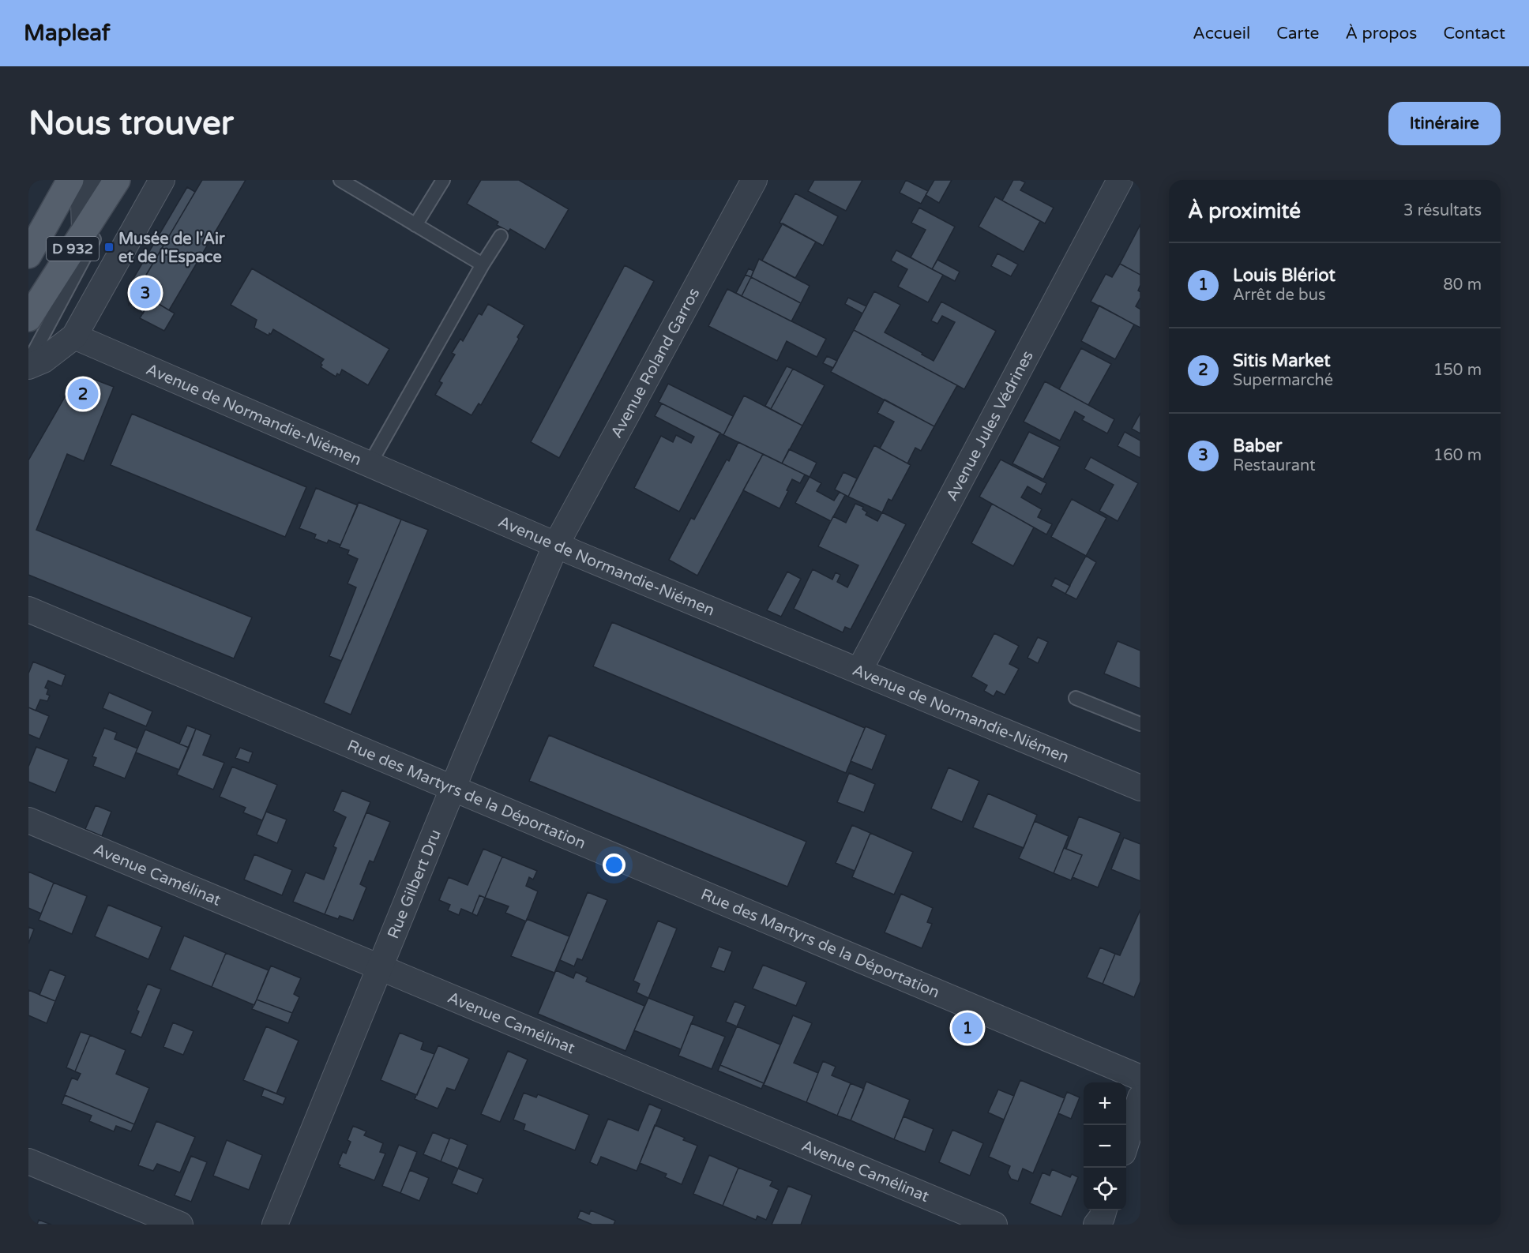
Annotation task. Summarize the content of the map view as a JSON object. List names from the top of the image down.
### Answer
{
  "streets": {
    "main road": ["D 932"],
    "street": [
      "Avenue Roland Garros",
      "Avenue de Normandie-Niémen",
      "Avenue Jules Védrines",
      "Rue des Martyrs de la Déportation",
      "Avenue Camélinat",
      "Rue Gilbert Dru"
    ]
  },
  "crossings": [
    ["Avenue Roland Garros", "Avenue de Normandie-Niémen"],
    ["Avenue Roland Garros", "Rue Gilbert Dru"],
    ["Avenue de Normandie-Niémen", "Avenue Jules Védrines"],
    ["Avenue de Normandie-Niémen", "Rue Gilbert Dru"],
    ["Rue des Martyrs de la Déportation", "Rue Gilbert Dru"],
    ["Avenue Camélinat", "Rue Gilbert Dru"]
  ],
  "places": {
    "transit": ["Musée de l'Air et de l'Espace"]
  },
  "page": {
    "header": "Mapleaf",
    "nav": [
      "Accueil",
      "Carte",
      "À propos",
      "Contact"
    ],
    "buttons": "Itinéraire",
    "title": "Nous trouver",
    "heading": ["À proximité", "3 résultats"],
    "list": [
      {
        "mark": "1",
        "name": "Louis Blériot",
        "note": "Arrêt de bus",
        "value": "80 m"
      },
      {
        "mark": "2",
        "name": "Sitis Market",
        "note": "Supermarché",
        "value": "150 m"
      },
      {
        "mark": "3",
        "name": "Baber",
        "note": "Restaurant",
        "value": "160 m"
      }
    ],
    "pins": ["3", "2", "1"],
    "map_buttons": ["+", "−"]
  }
}
